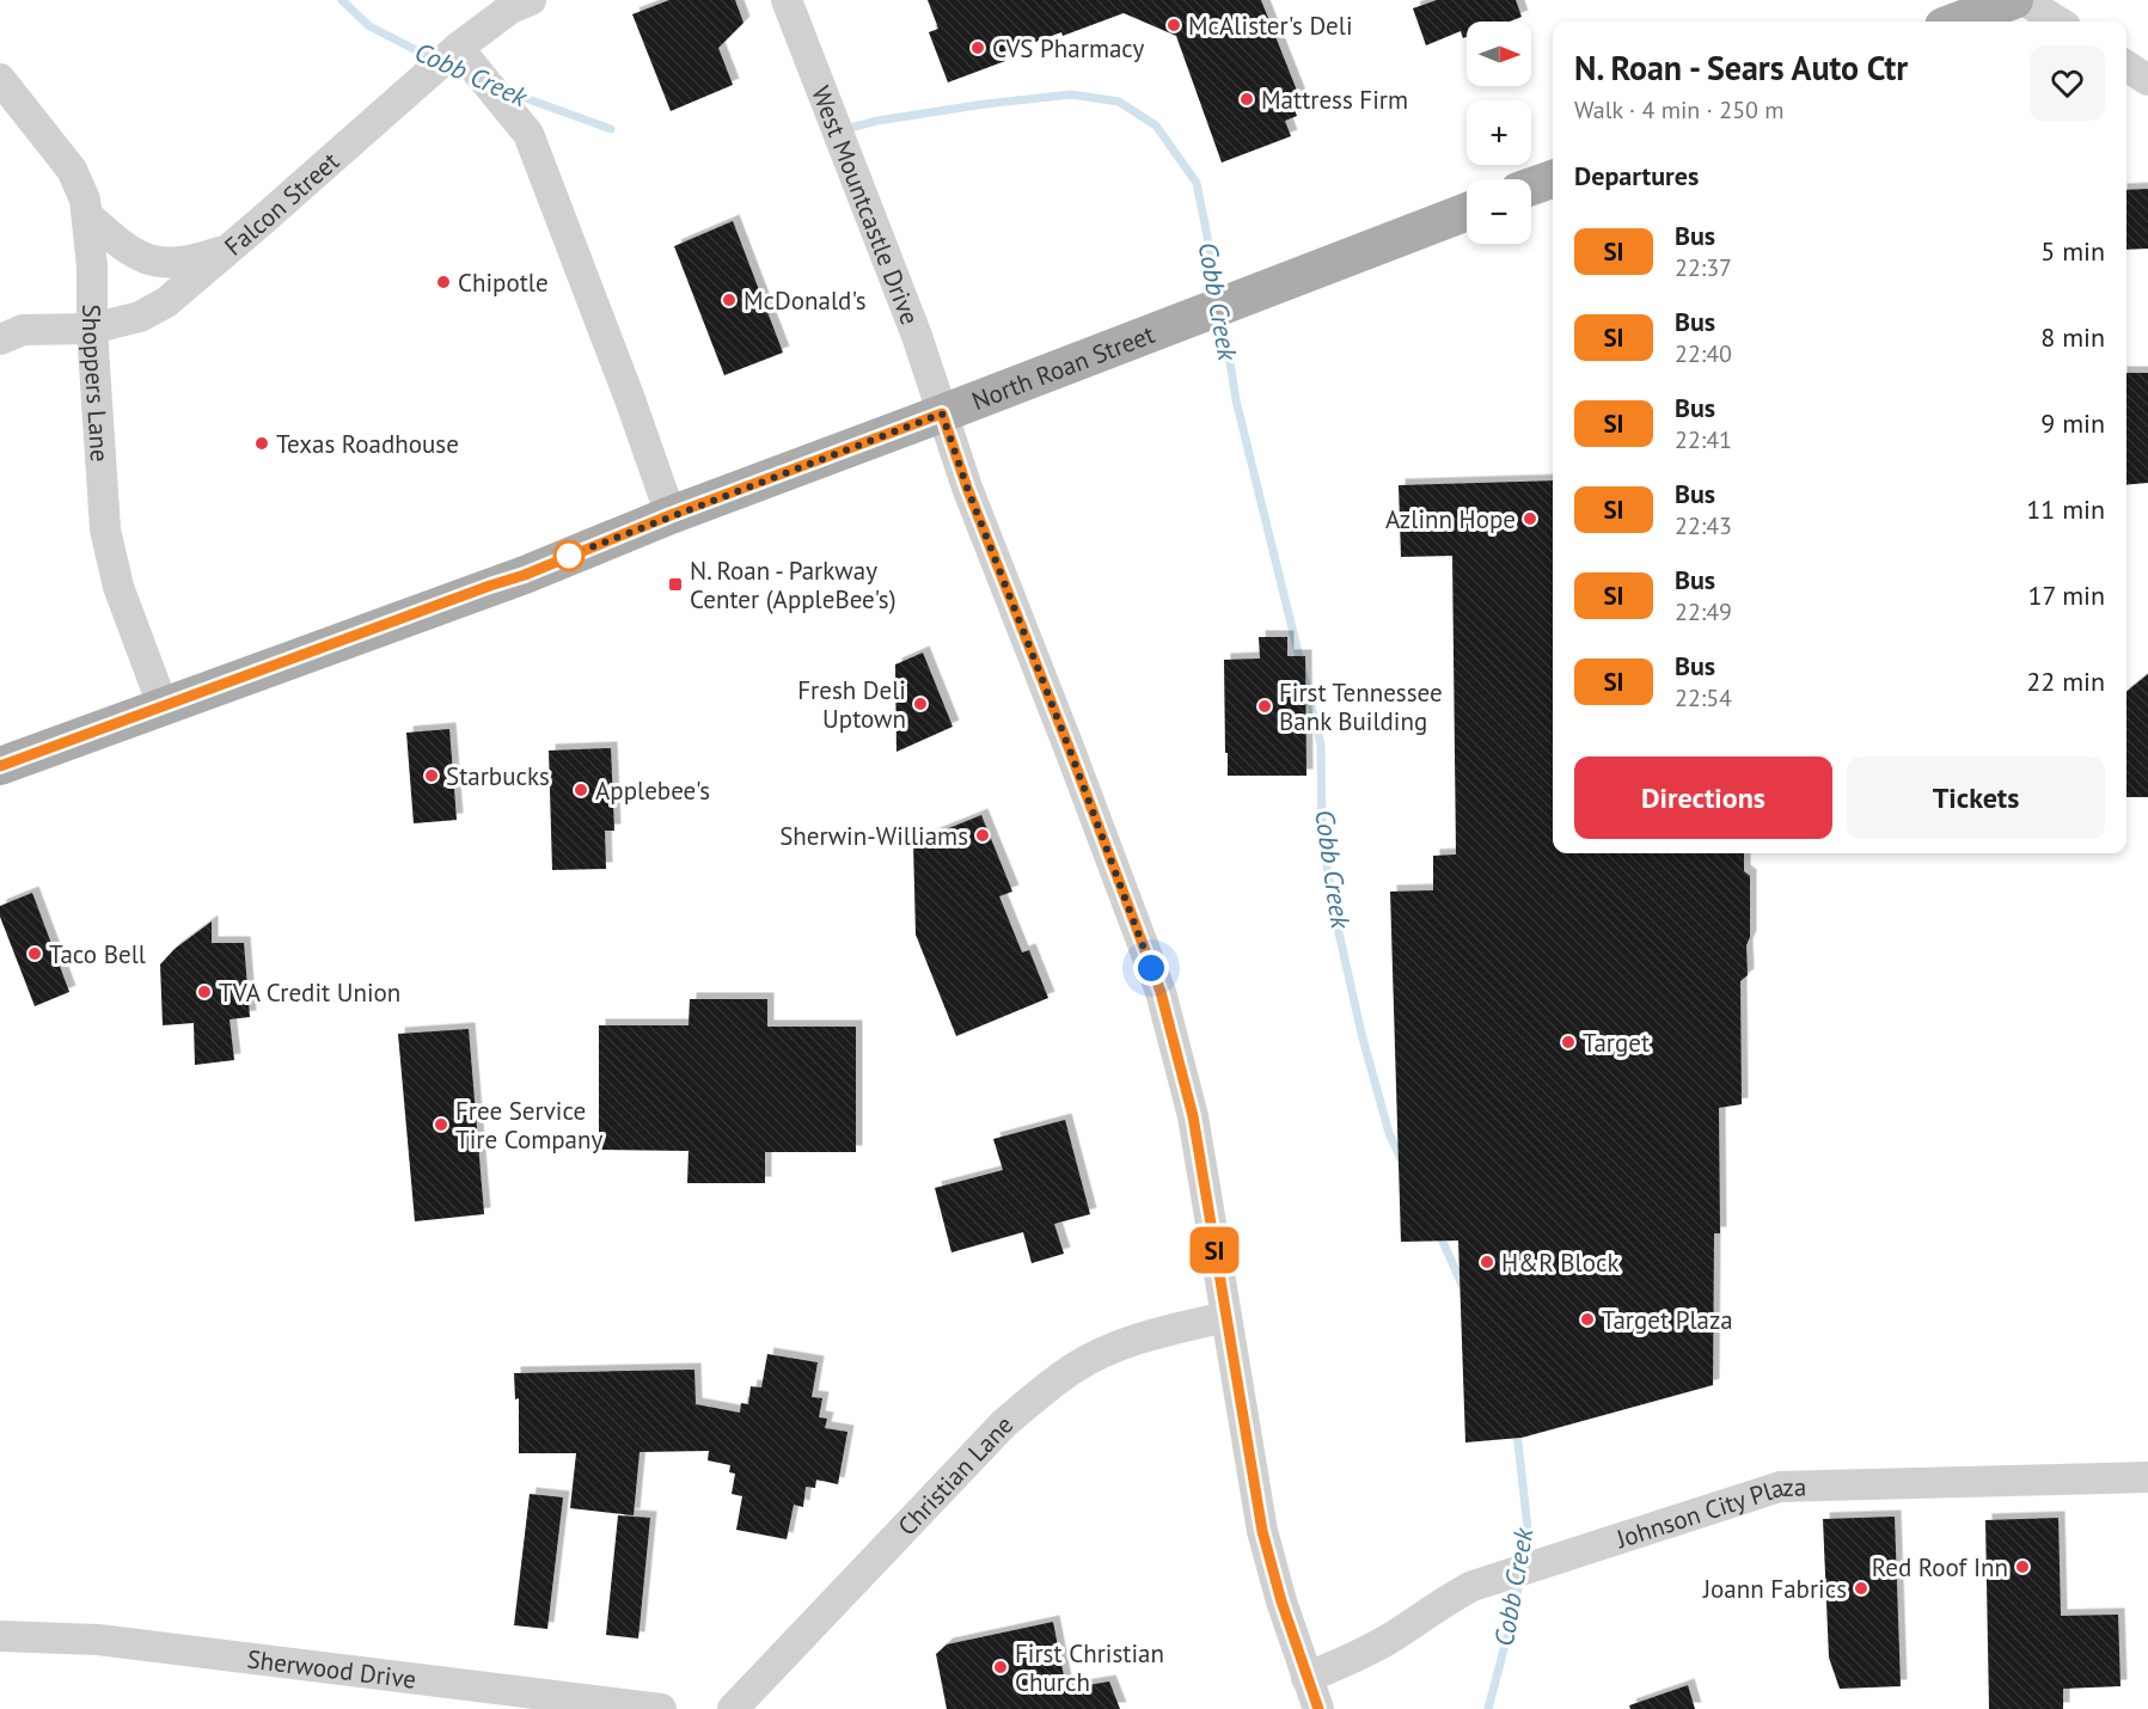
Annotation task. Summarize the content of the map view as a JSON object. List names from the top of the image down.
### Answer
{
  "streets": {
    "main road": ["North Roan Street"],
    "street": [
      "Falcon Street",
      "West Mountcastle Drive",
      "Shoppers Lane",
      "Christian Lane",
      "Johnson City Plaza",
      "Sherwood Drive"
    ]
  },
  "crossings": [
    ["Falcon Street", "Shoppers Lane"],
    ["West Mountcastle Drive", "North Roan Street"],
    ["West Mountcastle Drive", "Christian Lane"],
    ["West Mountcastle Drive", "Johnson City Plaza"],
    ["North Roan Street", "Shoppers Lane"]
  ],
  "water": ["Cobb Creek"],
  "places": {
    "other": [
      "McAlister's Deli",
      "CVS Pharmacy",
      "Mattress Firm",
      "Chipotle",
      "McDonald's",
      "Texas Roadhouse",
      "Azlinn Hope",
      "Fresh Deli Uptown",
      "First Tennessee Bank Building",
      "Starbucks",
      "Applebee's",
      "Sherwin-Williams",
      "Taco Bell",
      "TVA Credit Union",
      "Target",
      "Free Service Tire Company",
      "H&R Block",
      "Target Plaza",
      "Red Roof Inn",
      "Joann Fabrics",
      "First Christian Church"
    ],
    "transit": ["N. Roan - Parkway Center (AppleBee's)"]
  },
  "lines": ["bus line SI"],
  "north": "right",
  "page": {
    "on_map": "SI",
    "map_buttons": ["+", "−"],
    "heading": [
      ["N. Roan - Sears Auto Ctr", "Walk · 4 min · 250 m"],
      "Departures"
    ],
    "list": [
      {
        "mark": "SI",
        "name": "Bus",
        "note": "22:37",
        "value": "5 min"
      },
      {
        "mark": "SI",
        "name": "Bus",
        "note": "22:40",
        "value": "8 min"
      },
      {
        "mark": "SI",
        "name": "Bus",
        "note": "22:41",
        "value": "9 min"
      },
      {
        "mark": "SI",
        "name": "Bus",
        "note": "22:43",
        "value": "11 min"
      },
      {
        "mark": "SI",
        "name": "Bus",
        "note": "22:49",
        "value": "17 min"
      },
      {
        "mark": "SI",
        "name": "Bus",
        "note": "22:54",
        "value": "22 min"
      }
    ],
    "buttons": ["Directions", "Tickets"]
  }
}
